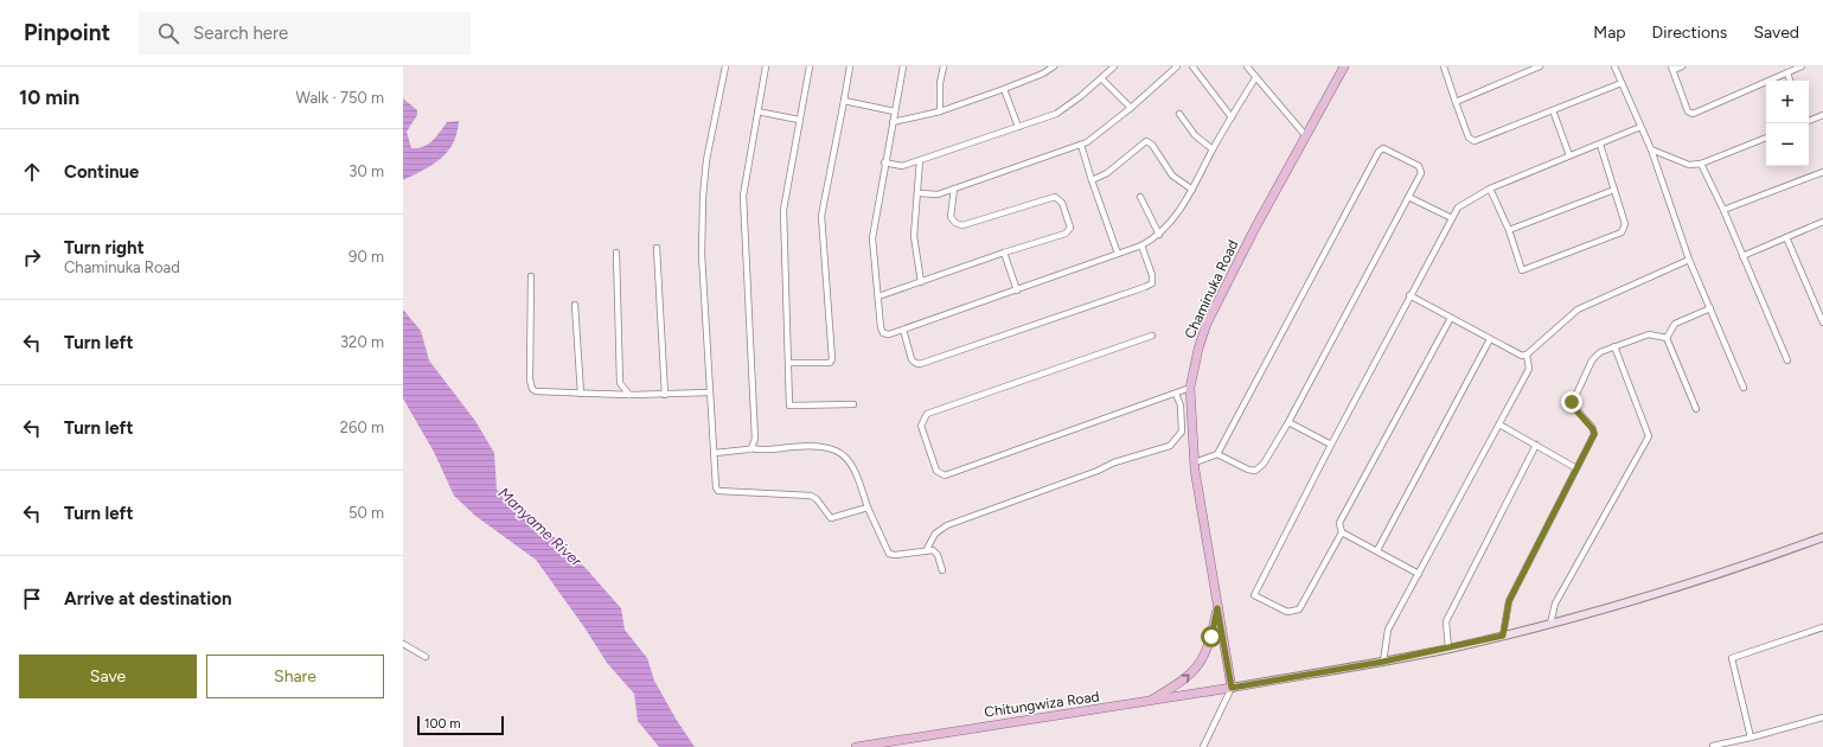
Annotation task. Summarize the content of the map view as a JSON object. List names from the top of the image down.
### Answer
{
  "streets": {
    "main road": ["Chaminuka Road", "Chitungwiza Road"]
  },
  "crossings": [
    ["Chaminuka Road", "Chitungwiza Road"]
  ],
  "water": ["Manyame River"],
  "scale_bar": "100 m",
  "page": {
    "header": "Pinpoint",
    "search": "Search here",
    "nav": ["Map", "Directions", "Saved"],
    "heading": ["10 min", "Walk · 750 m"],
    "map_buttons": ["+", "−"],
    "list": [
      ["Continue", "30 m"],
      ["Turn right", "Chaminuka Road", "90 m"],
      ["Turn left", "320 m"],
      ["Turn left", "260 m"],
      ["Turn left", "50 m"],
      "Arrive at destination"
    ],
    "buttons": ["Save", "Share"],
    "scale": "100 m"
  }
}
